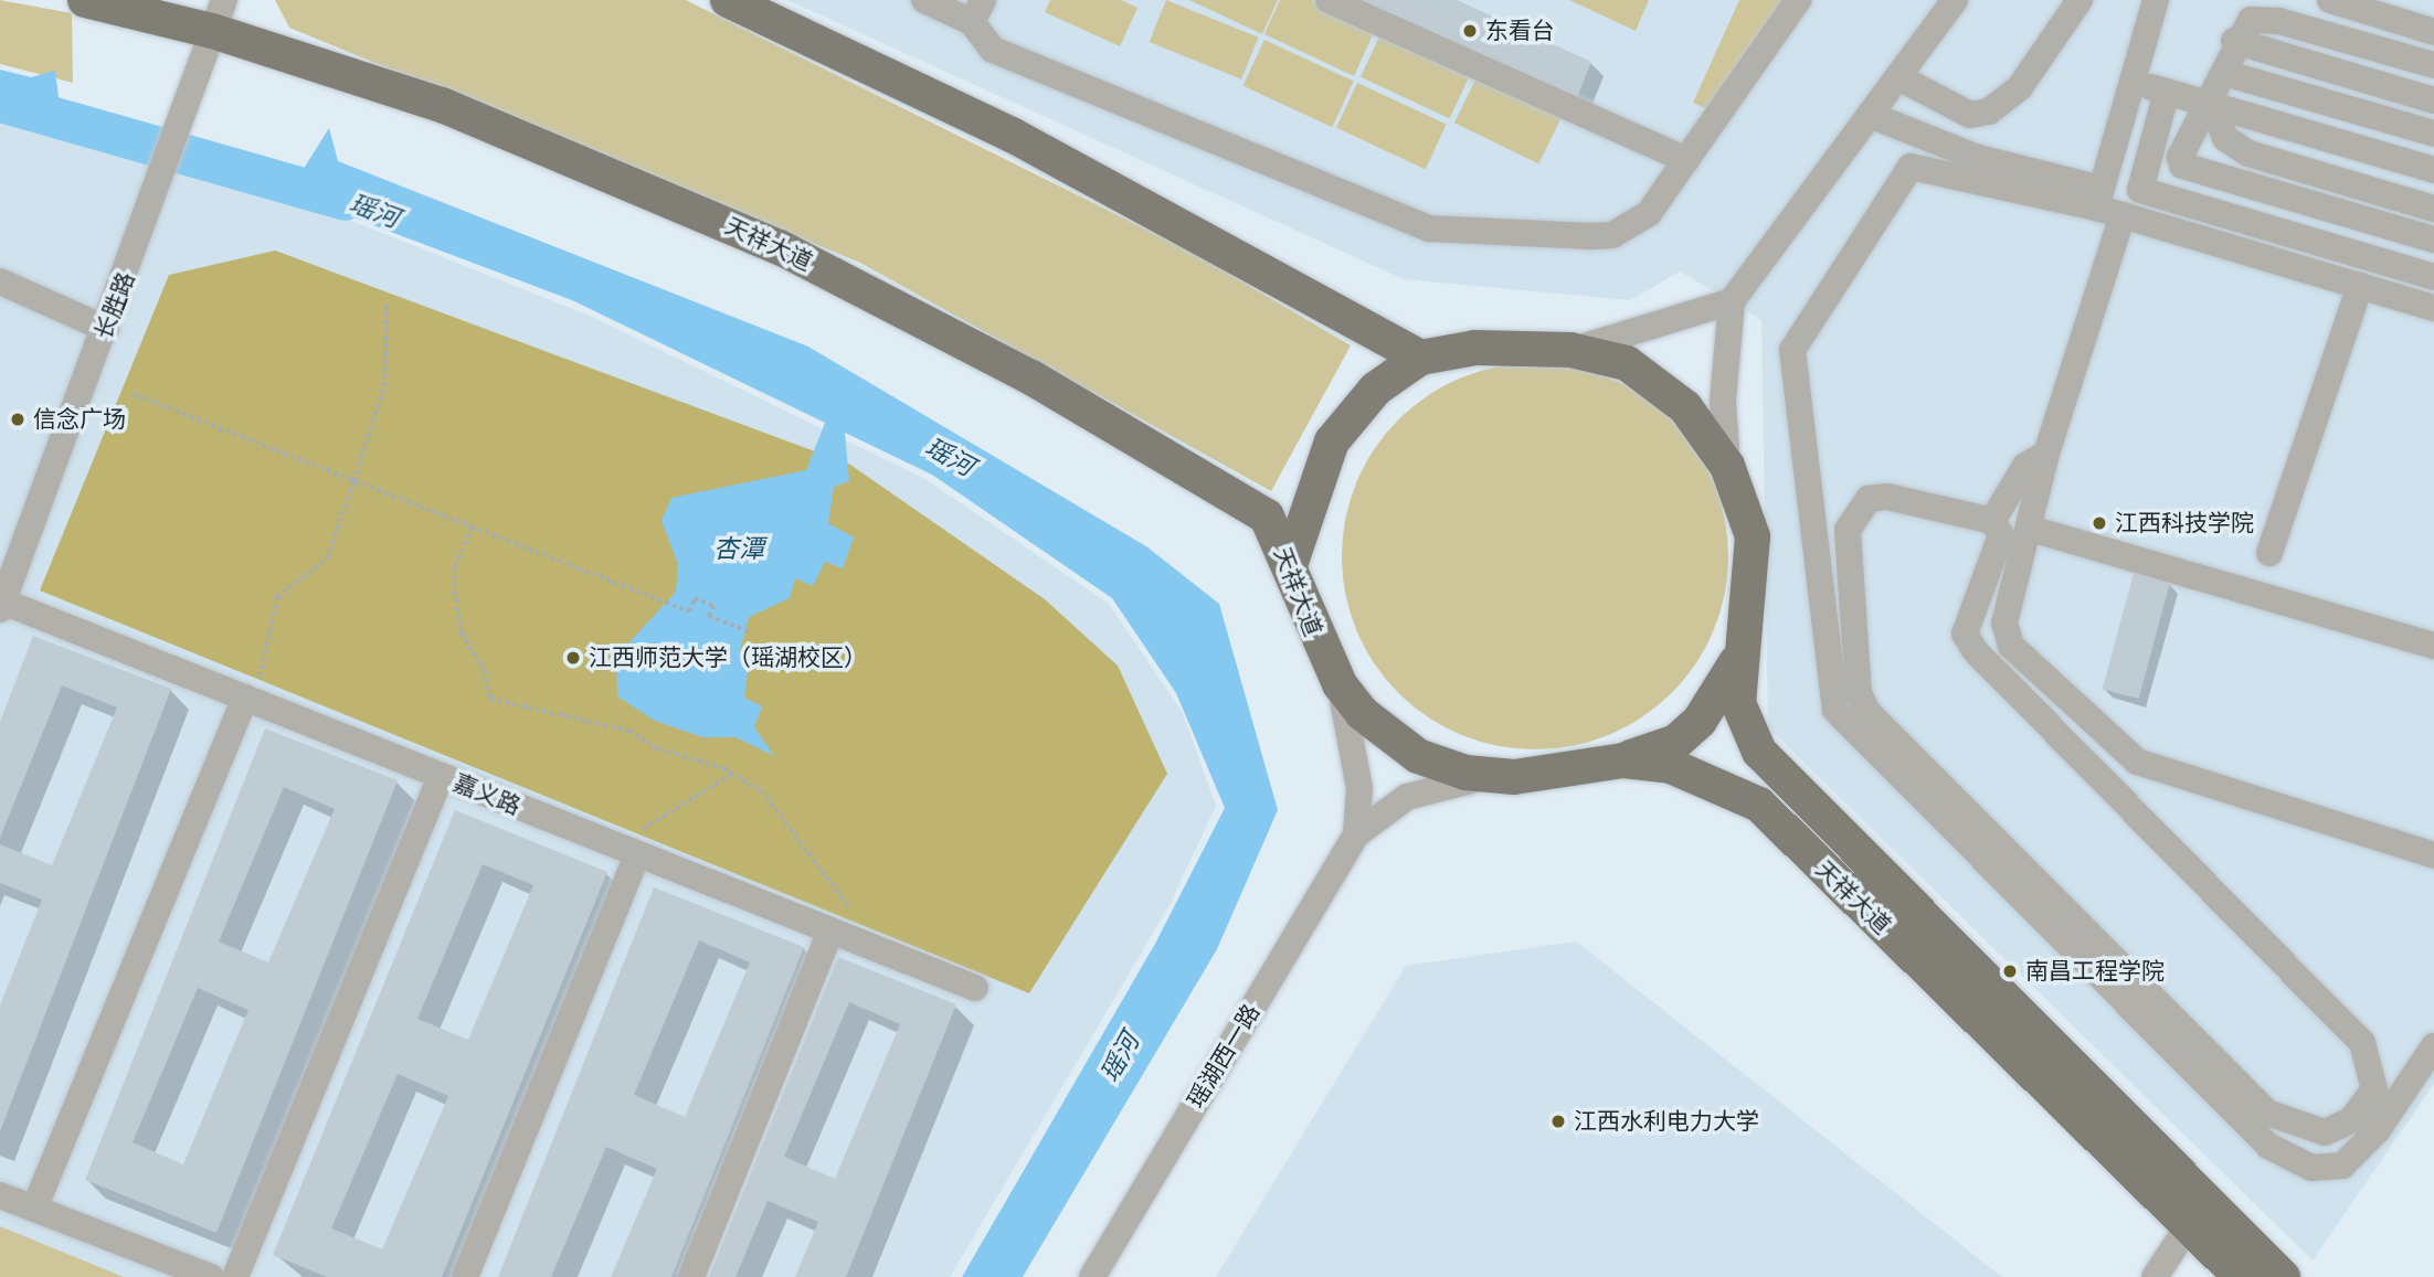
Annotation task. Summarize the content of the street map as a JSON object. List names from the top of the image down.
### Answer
{
  "streets": {
    "main road": ["天祥大道"],
    "street": ["长胜路", "嘉义路", "瑶湖西一路"]
  },
  "crossings": [
    ["天祥大道", "长胜路"],
    ["长胜路", "嘉义路"]
  ],
  "water": ["瑶河", "杏潭"],
  "places": [
    "东看台",
    "信念广场",
    "江西科技学院",
    "江西师范大学（瑶湖校区）",
    "南昌工程学院",
    "江西水利电力大学"
  ]
}
